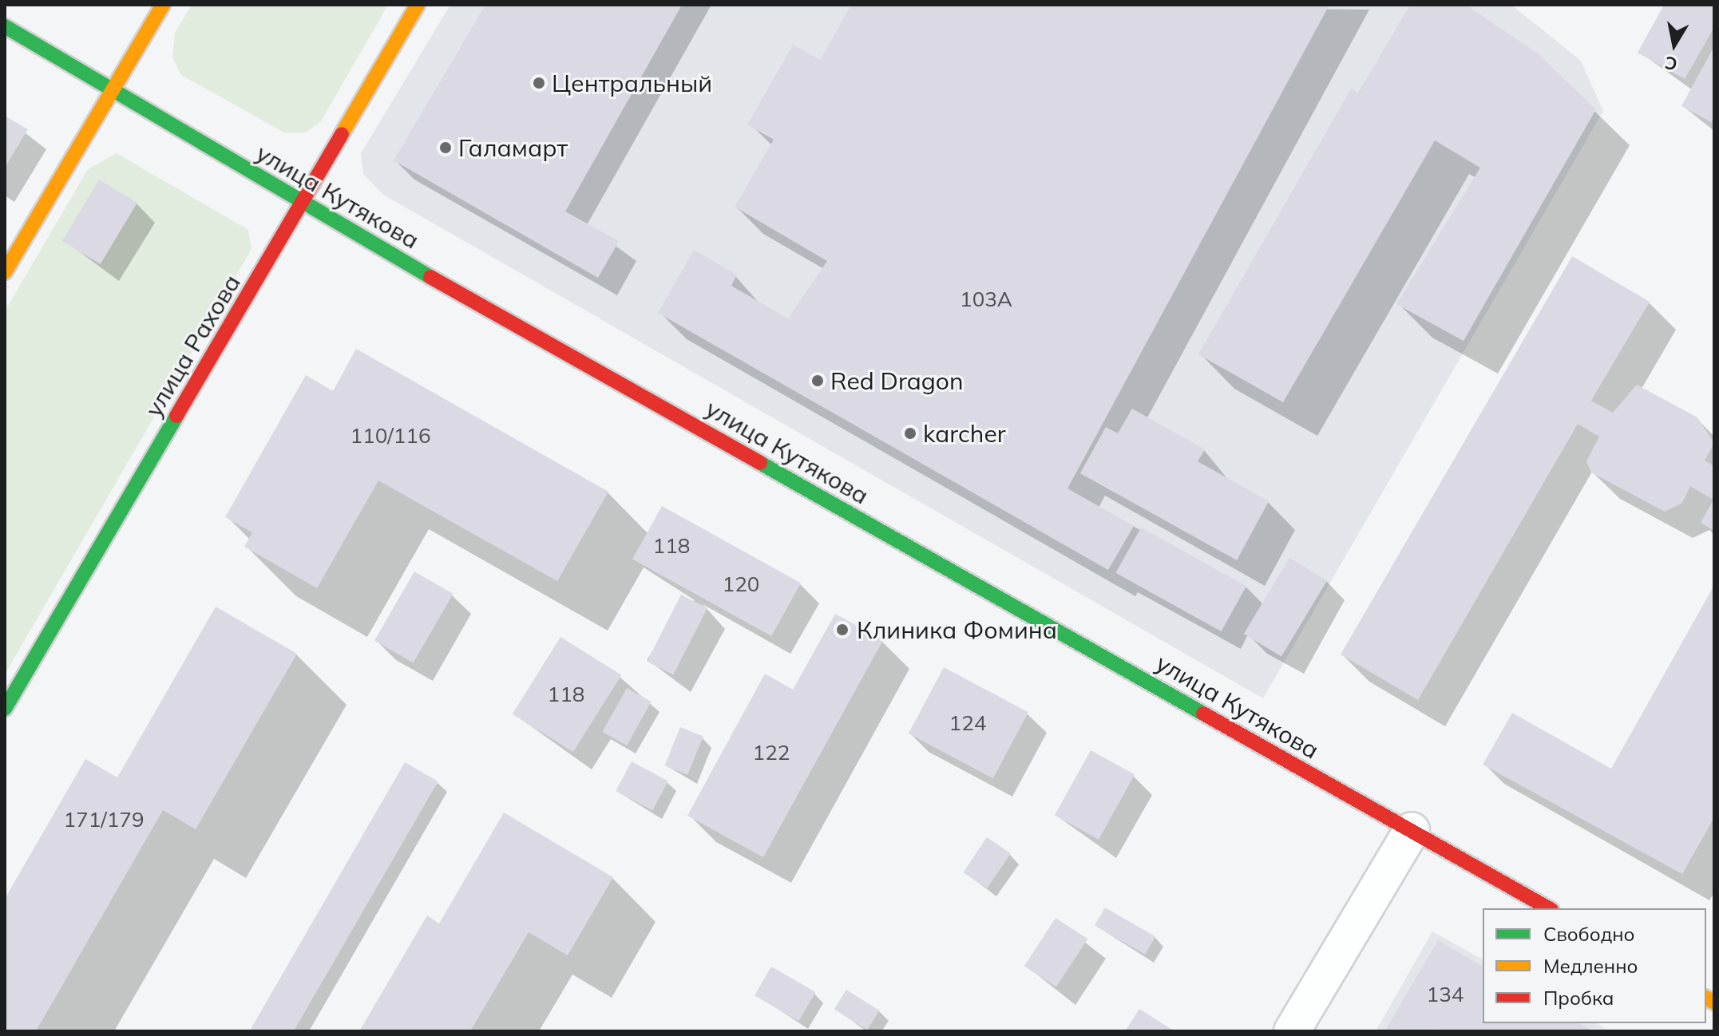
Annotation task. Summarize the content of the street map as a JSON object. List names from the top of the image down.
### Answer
{
  "streets": {
    "street": ["улица Кутякова", "улица Рахова"]
  },
  "crossings": [
    ["улица Кутякова", "улица Рахова"]
  ],
  "places": [
    "Центральный",
    "Галамарт",
    "Red Dragon",
    "karcher",
    "Клиника Фомина"
  ],
  "house_numbers": [
    "103А",
    "110/116",
    "118",
    "120",
    "118",
    "124",
    "122",
    "171/179",
    "134"
  ],
  "legend": ["Свободно", "Медленно", "Пробка"],
  "north": "bottom"
}
